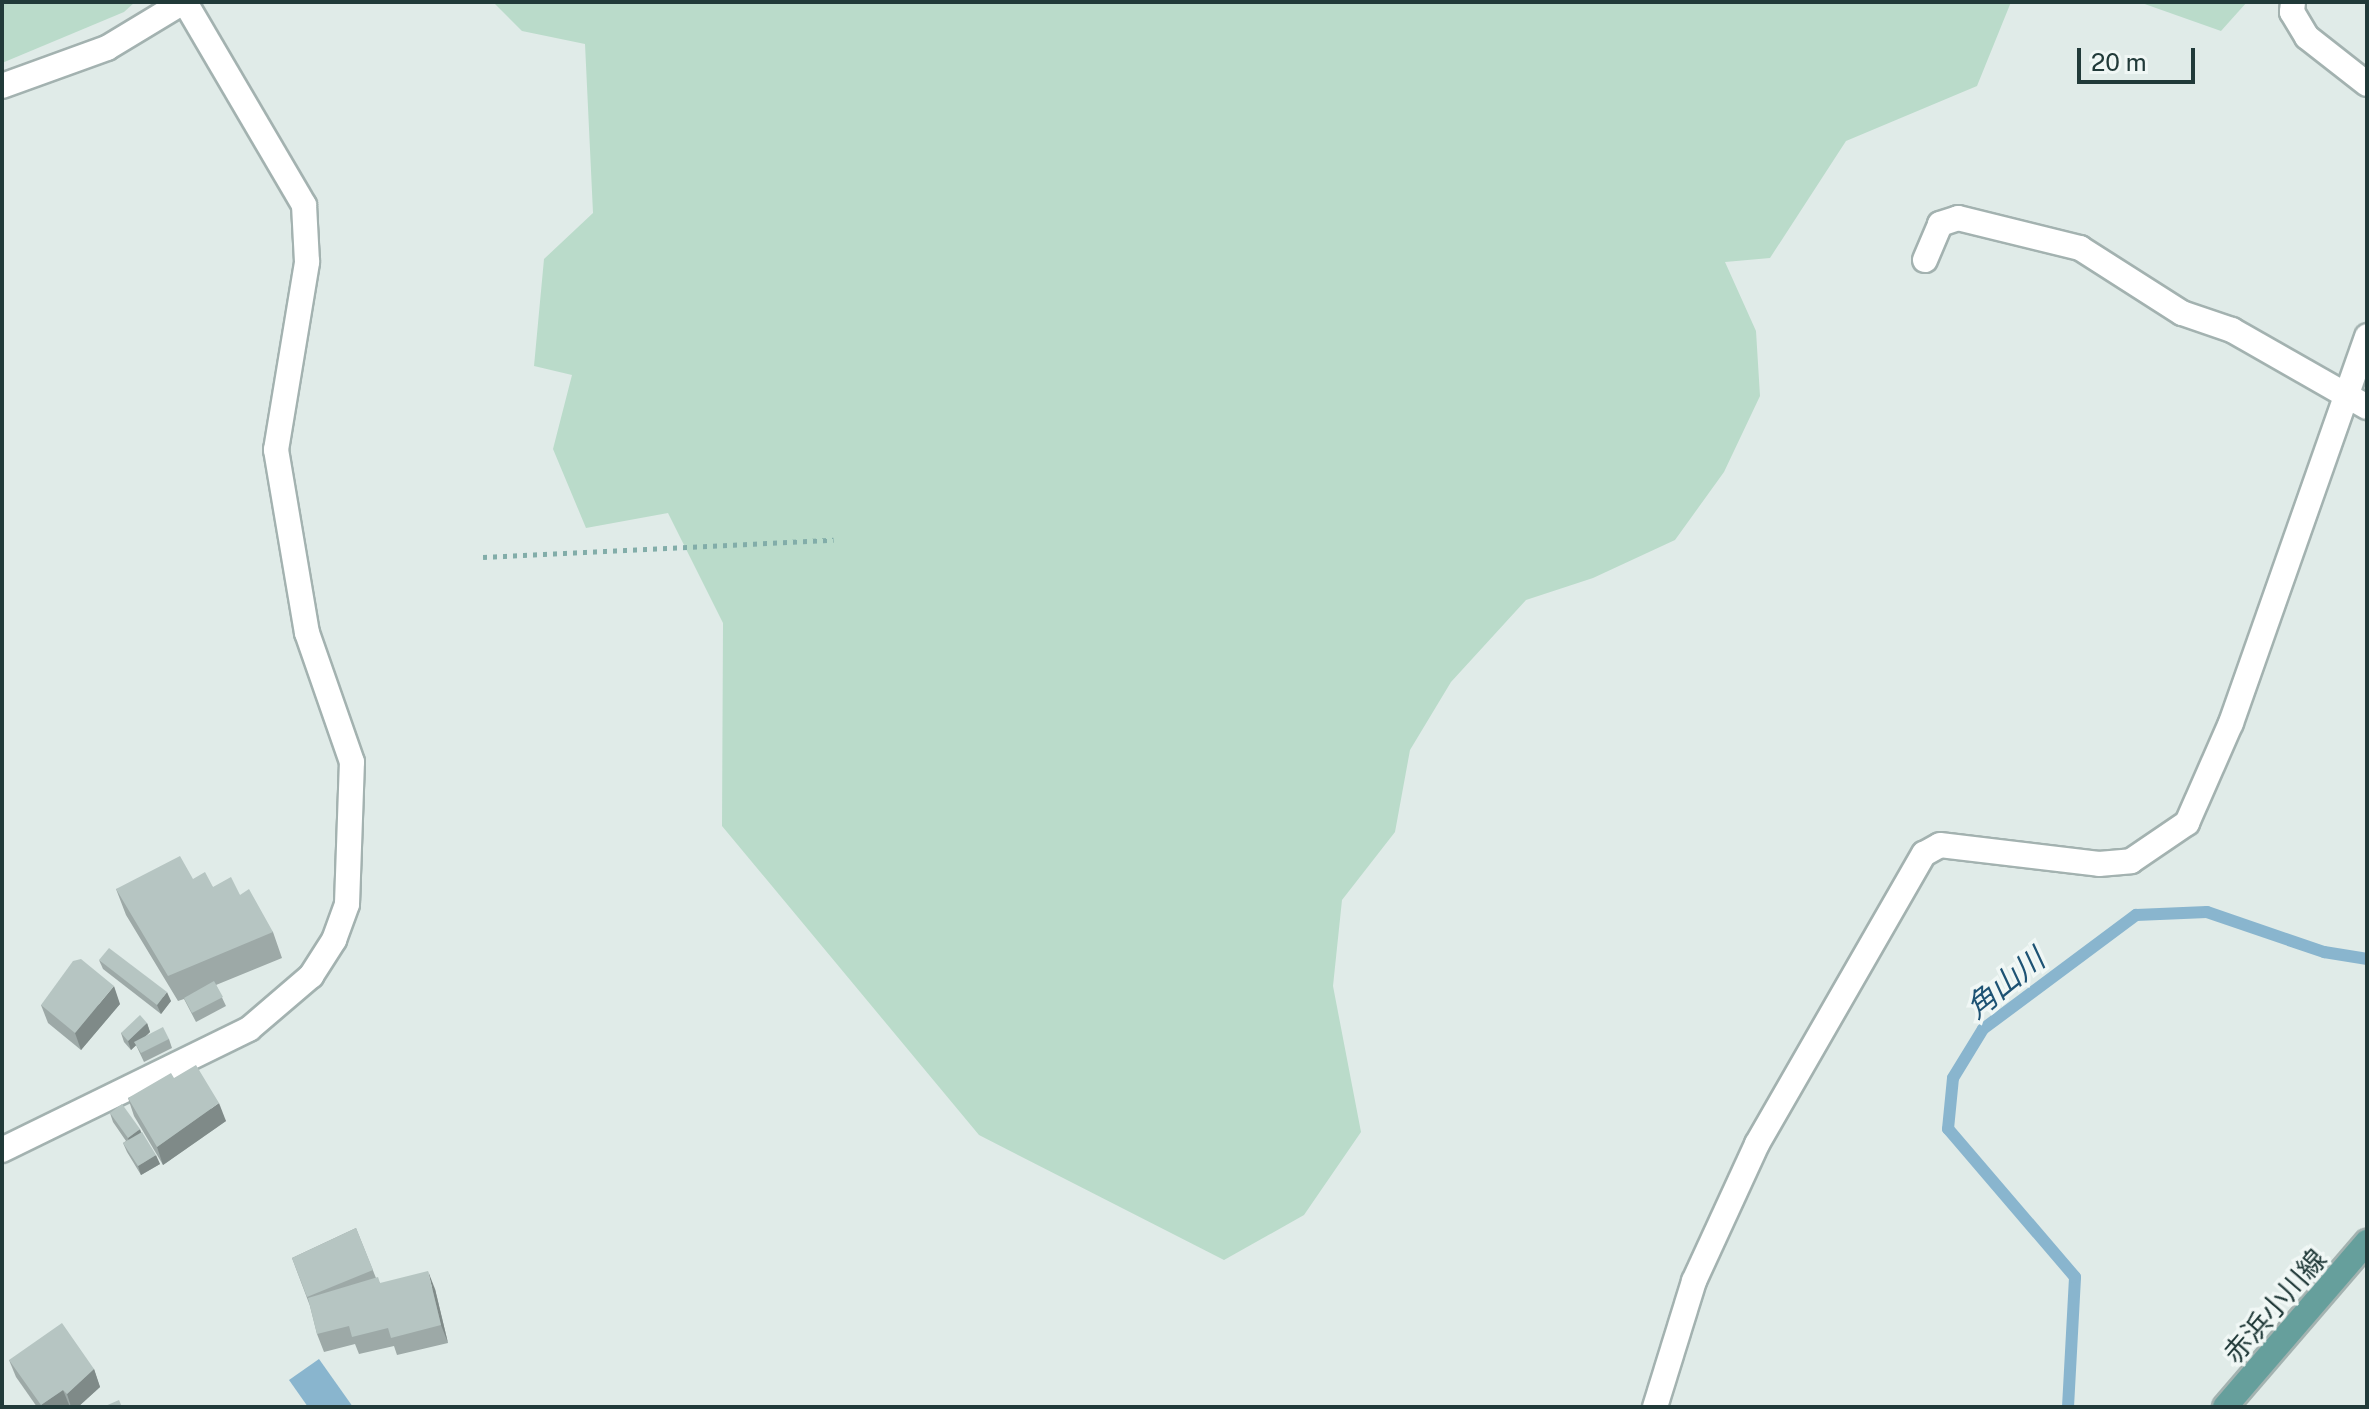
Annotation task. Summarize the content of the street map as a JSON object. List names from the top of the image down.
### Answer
{
  "streets": {
    "main road": ["赤浜小川線"]
  },
  "water": ["角山川"],
  "scale_bar": "20 m"
}
